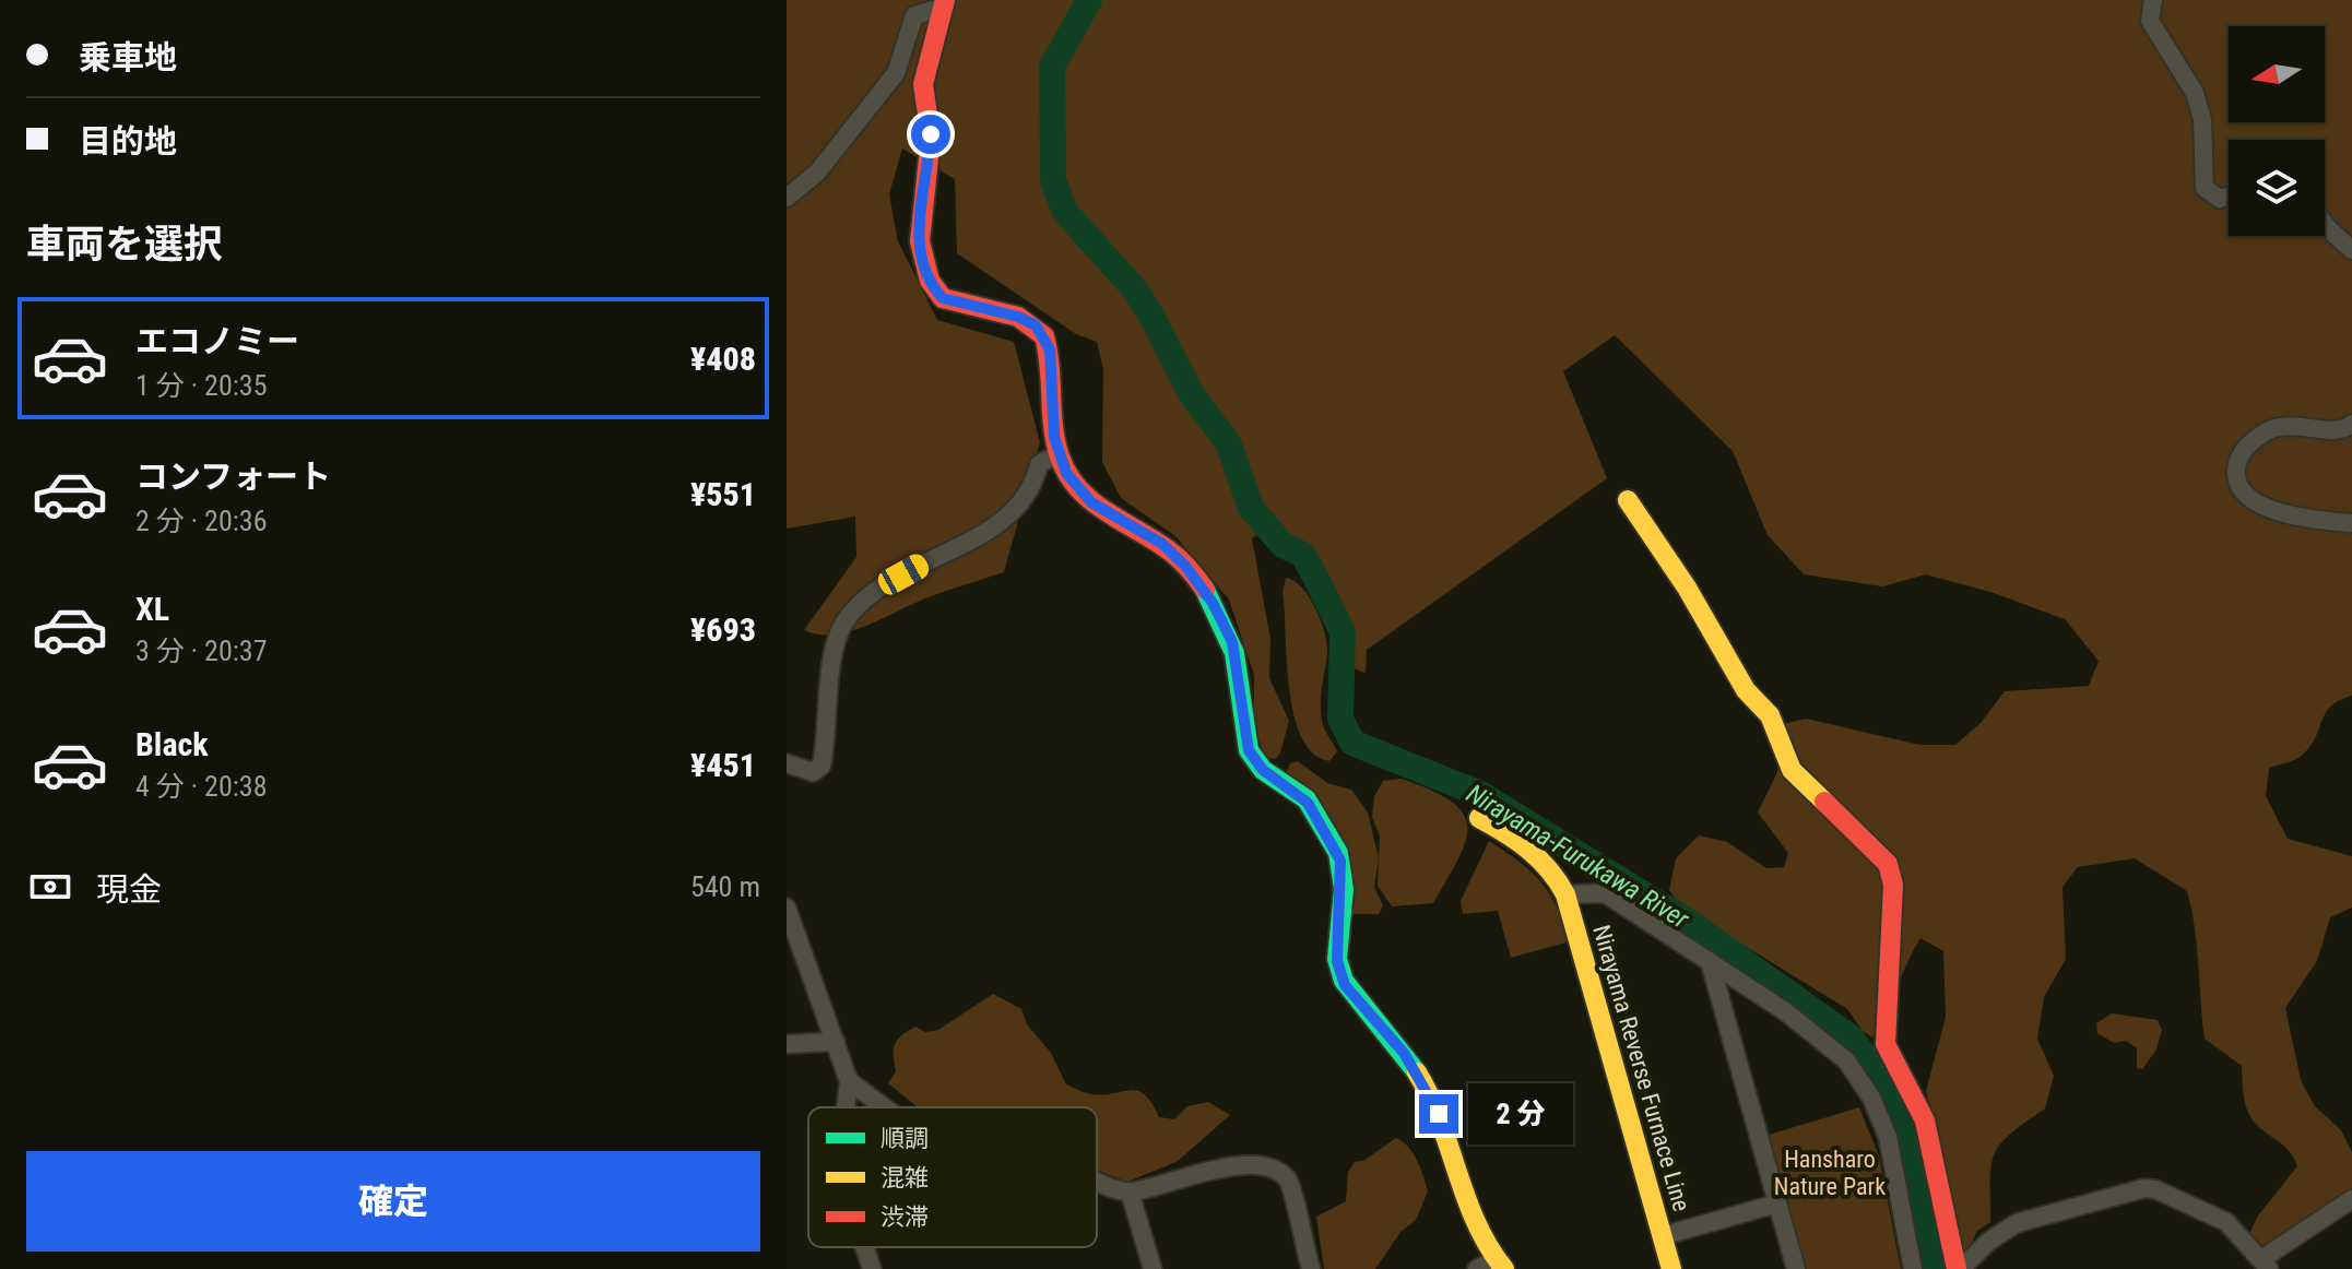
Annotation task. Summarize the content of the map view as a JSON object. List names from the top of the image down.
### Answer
{
  "streets": {
    "street": ["Nirayama Reverse Furnace Line"]
  },
  "water": ["Nirayama-Furukawa River"],
  "parks": ["Hansharo Nature Park"],
  "legend": ["順調", "混雑", "渋滞"],
  "north": "left",
  "page": {
    "banner": ["乗車地", "目的地"],
    "heading": "車両を選択",
    "list": [
      {
        "name": "エコノミー",
        "note": "1 分 · 20:35",
        "value": "¥408"
      },
      {
        "name": "コンフォート",
        "note": "2 分 · 20:36",
        "value": "¥551"
      },
      {
        "name": "XL",
        "note": "3 分 · 20:37",
        "value": "¥693"
      },
      {
        "name": "Black",
        "note": "4 分 · 20:38",
        "value": "¥451"
      }
    ],
    "pay": ["現金", "540 m"],
    "bubble": "2 分",
    "buttons": "確定"
  }
}
